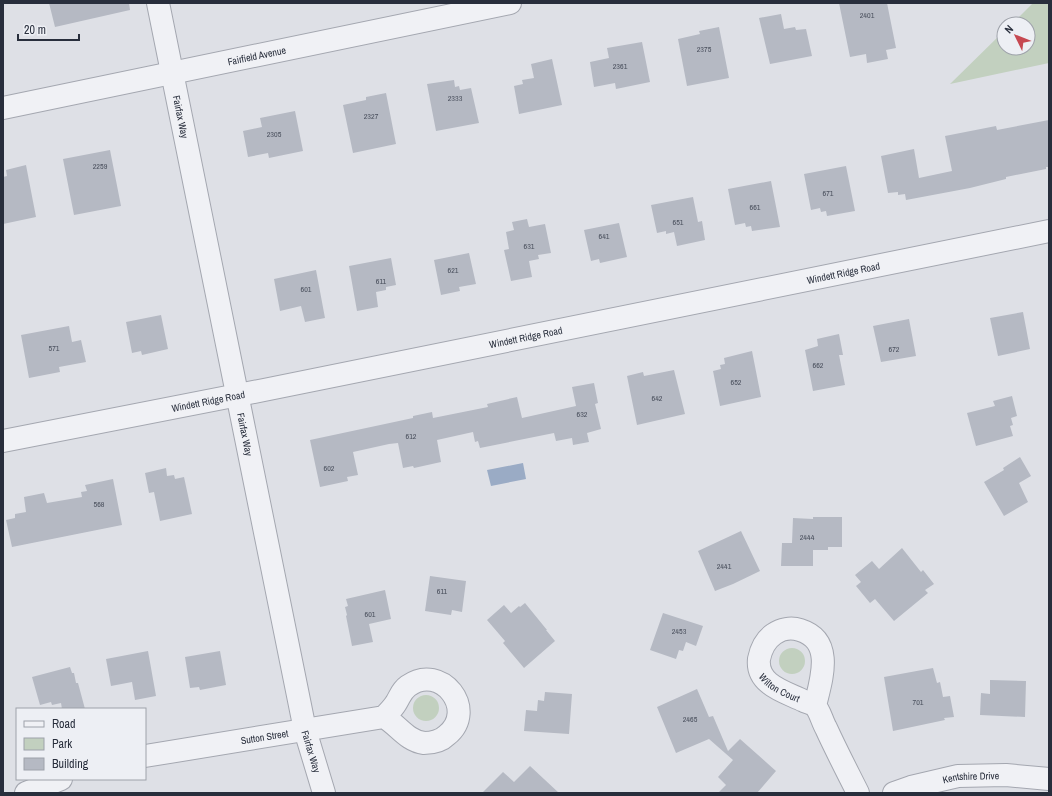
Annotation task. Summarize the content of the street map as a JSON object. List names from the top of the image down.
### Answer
{
  "streets": {
    "street": [
      "Fairfield Avenue",
      "Fairfax Way",
      "Windett Ridge Road",
      "Sutton Street",
      "Kentshire Drive"
    ]
  },
  "crossings": [
    ["Fairfield Avenue", "Fairfax Way"],
    ["Fairfax Way", "Windett Ridge Road"],
    ["Fairfax Way", "Sutton Street"]
  ],
  "house_numbers": [
    "2401",
    "2375",
    "2361",
    "2333",
    "2327",
    "2305",
    "2259",
    "671",
    "661",
    "651",
    "641",
    "631",
    "621",
    "611",
    "601",
    "571",
    "672",
    "662",
    "652",
    "642",
    "632",
    "612",
    "602",
    "568",
    "2444",
    "2441",
    "611",
    "601",
    "2453",
    "701",
    "2465"
  ],
  "legend": ["Road", "Park", "Building"],
  "scale_bar": "20 m",
  "north": "top left"
}
